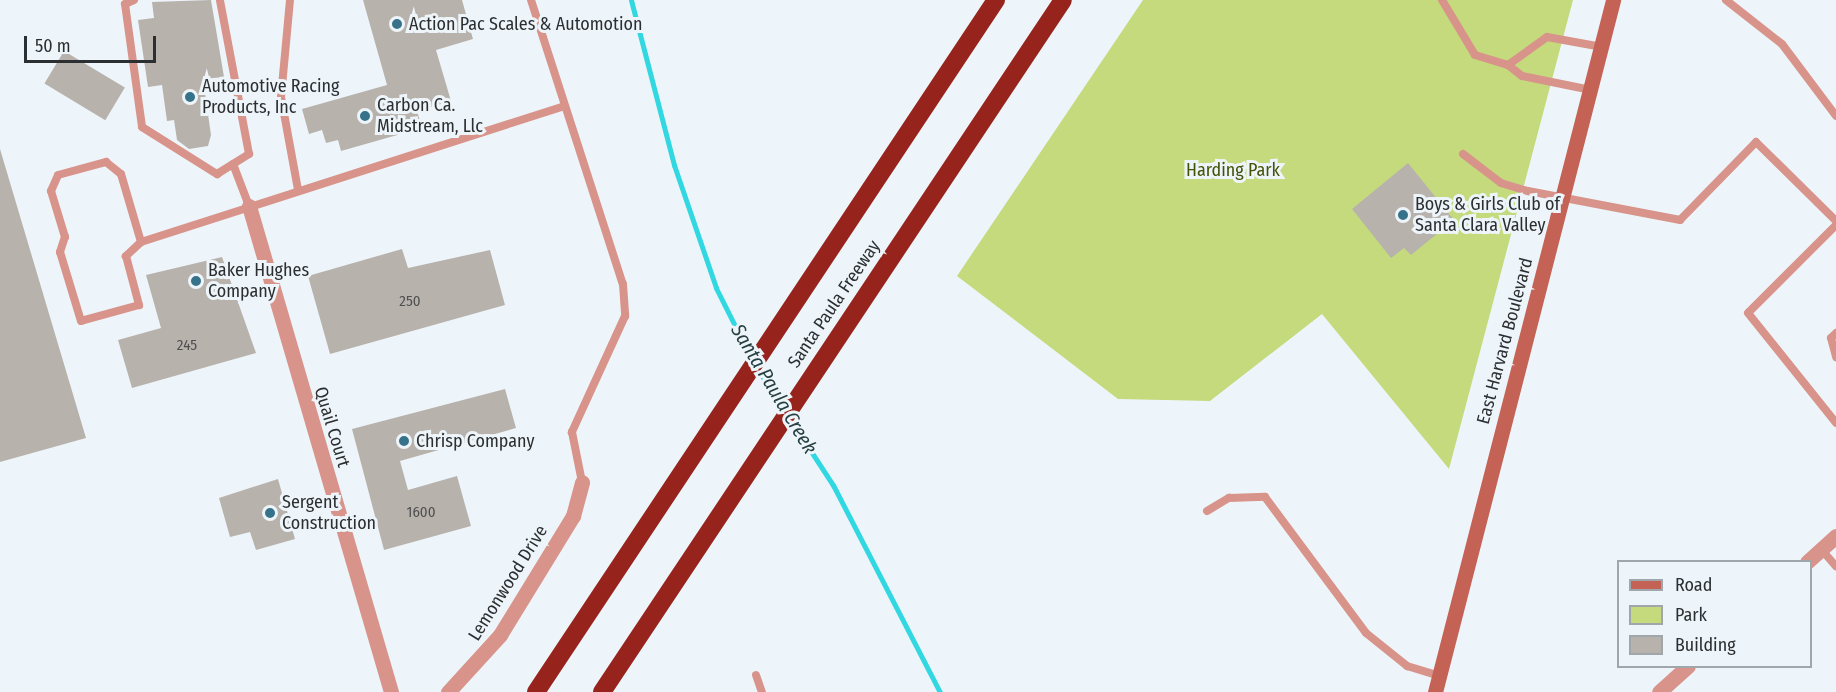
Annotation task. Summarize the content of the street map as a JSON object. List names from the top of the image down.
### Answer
{
  "streets": {
    "highway": ["Santa Paula Freeway"],
    "main road": ["East Harvard Boulevard"],
    "street": ["Quail Court", "Lemonwood Drive"]
  },
  "water": ["Santa Paula Creek"],
  "parks": ["Harding Park"],
  "places": [
    "Action Pac Scales & Automotion",
    "Automotive Racing Products, Inc",
    "Carbon Ca. Midstream, Llc",
    "Boys & Girls Club of Santa Clara Valley",
    "Baker Hughes Company",
    "Chrisp Company",
    "Sergent Construction"
  ],
  "house_numbers": ["250", "245", "1600"],
  "legend": ["Road", "Park", "Building"],
  "scale_bar": "50 m"
}
